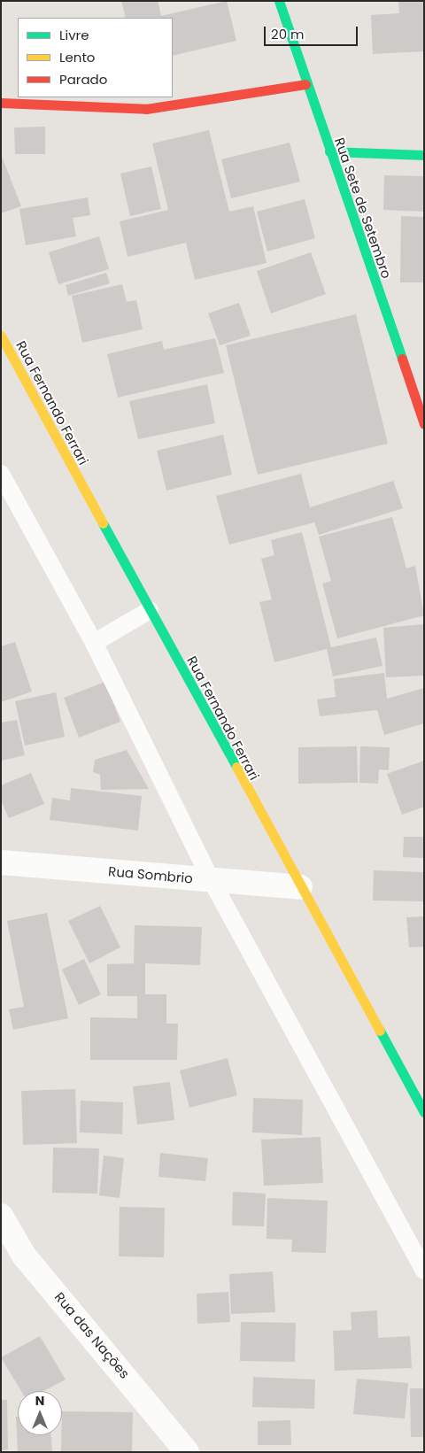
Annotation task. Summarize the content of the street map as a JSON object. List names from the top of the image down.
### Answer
{
  "streets": {
    "main road": ["Rua Sete de Setembro", "Rua Fernando Ferrari"],
    "street": ["Rua Sombrio", "Rua das Nações"]
  },
  "crossings": [
    ["Rua Fernando Ferrari", "Rua Sombrio"]
  ],
  "legend": ["Livre", "Lento", "Parado"],
  "scale_bar": "20 m",
  "north": "top"
}
